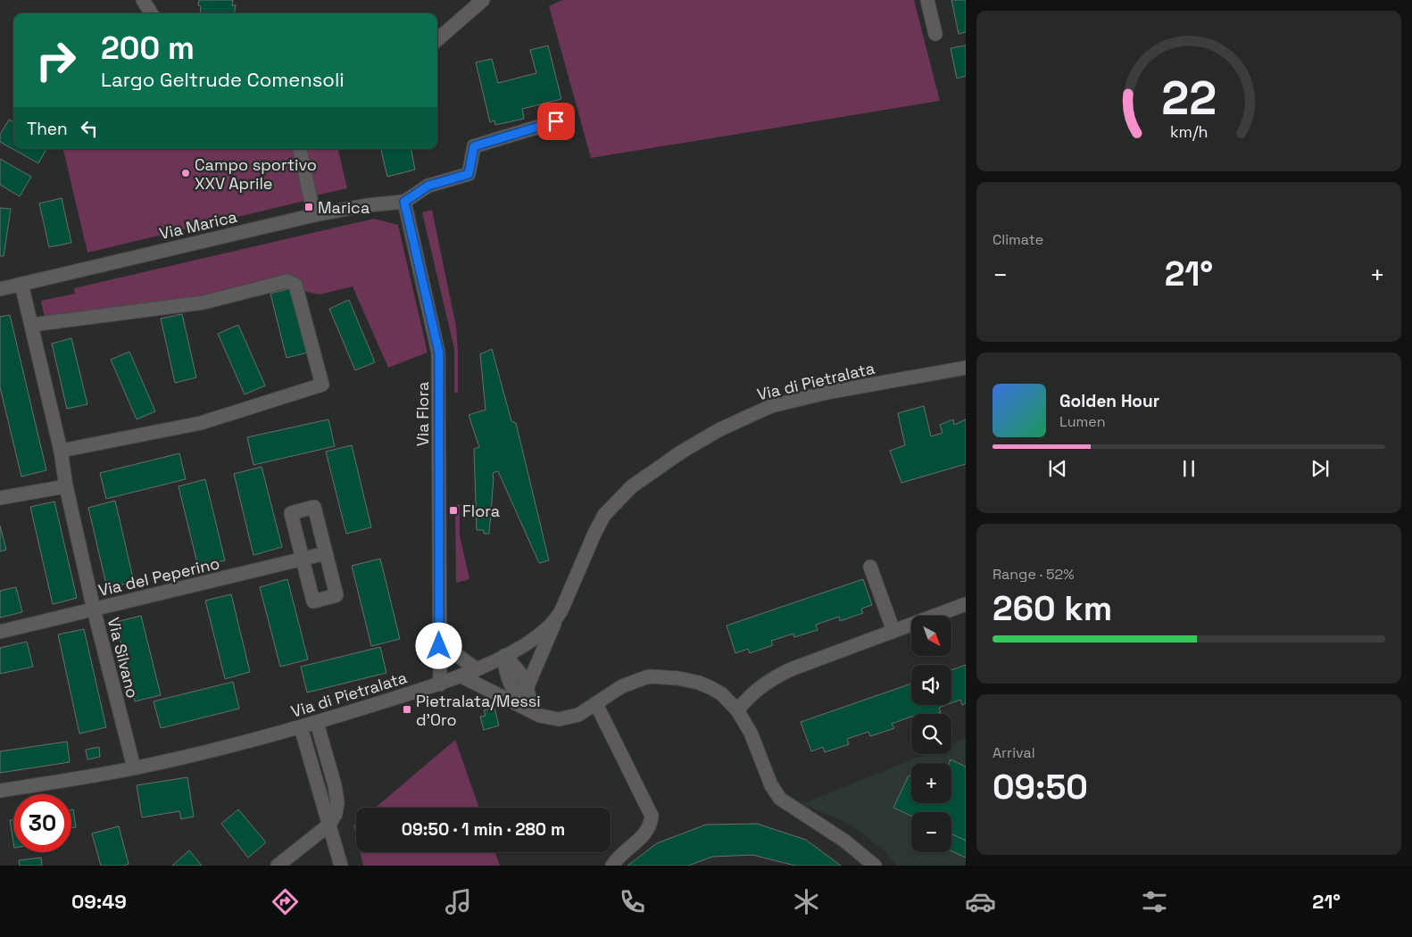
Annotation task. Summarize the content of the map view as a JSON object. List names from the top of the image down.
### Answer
{
  "streets": {
    "street": [
      "Via Marica",
      "Via di Pietralata",
      "Via Flora",
      "Via del Peperino",
      "Via Silvano"
    ]
  },
  "crossings": [
    ["Via Marica", "Via Flora"],
    ["Via Marica", "Via Silvano"],
    ["Via di Pietralata", "Via Flora"],
    ["Via di Pietralata", "Via Silvano"],
    ["Via del Peperino", "Via Silvano"]
  ],
  "places": {
    "other": ["Campo sportivo XXV Aprile"],
    "transit": ["Marica", "Flora", "Pietralata/Messi d'Oro"]
  },
  "north": "bottom right",
  "page": {
    "turn": ["200 m", "Largo Geltrude Comensoli"],
    "then": "Then",
    "tile": [
      "Climate",
      ["Range · 52%", "260 km"],
      ["Arrival", "09:50"]
    ],
    "heat": ["−", "21°", "+"],
    "song": ["Golden Hour", "Lumen"],
    "map_buttons": ["+", "−"],
    "limit": "30",
    "trip": "09:50 · 1 min · 280 m",
    "tabs": ["09:49", "21°"],
    "gauge": ["22", "km/h"]
  }
}
